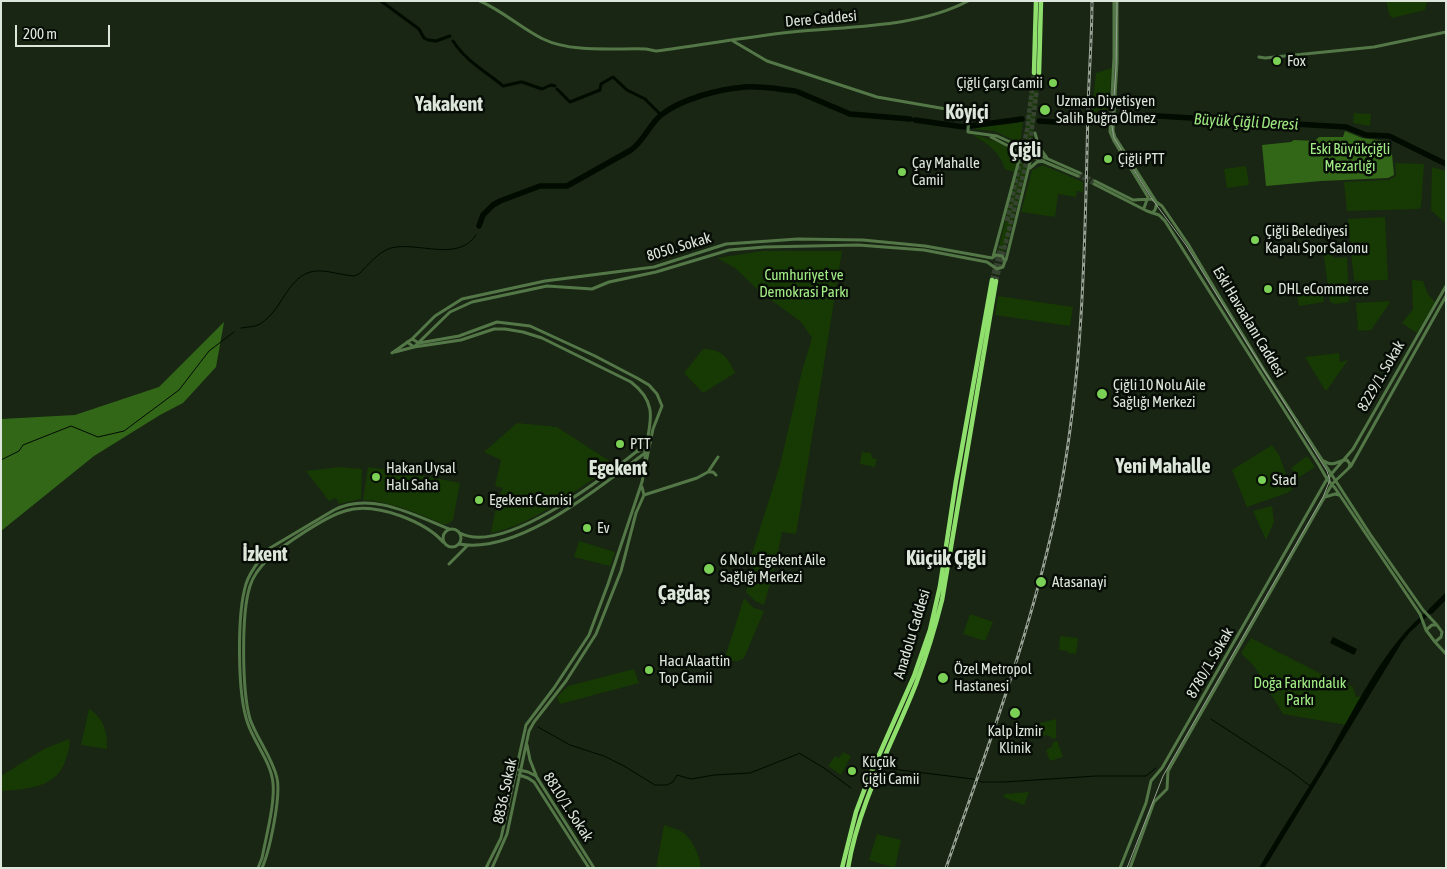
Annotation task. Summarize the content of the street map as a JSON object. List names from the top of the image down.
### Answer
{
  "streets": {
    "highway": ["Anadolu Caddesi"],
    "street": [
      "Dere Caddesi",
      "8050. Sokak",
      "Eski Havaalanı Caddesi",
      "8229/1. Sokak",
      "8780/1. Sokak",
      "8836. Sokak",
      "8810/1. Sokak"
    ]
  },
  "crossings": [
    ["Eski Havaalanı Caddesi", "8229/1. Sokak"],
    ["Eski Havaalanı Caddesi", "8780/1. Sokak"],
    ["8229/1. Sokak", "8780/1. Sokak"],
    ["8836. Sokak", "8810/1. Sokak"]
  ],
  "districts": [
    "Yakakent",
    "Köyiçi",
    "Çiğli",
    "Yeni Mahalle",
    "Egekent",
    "İzkent",
    "Küçük Çiğli",
    "Çağdaş"
  ],
  "water": ["Büyük Çiğli Deresi"],
  "parks": ["Eski Büyükçiğli Mezarlığı", "Cumhuriyet ve Demokrasi Parkı", "Doğa Farkındalık Parkı"],
  "places": [
    "Fox",
    "Çiğli Çarşı Camii",
    "Uzman Diyetisyen Salih Buğra Ölmez",
    "Çiğli PTT",
    "Çay Mahalle Camii",
    "Çiğli Belediyesi Kapalı Spor Salonu",
    "DHL eCommerce",
    "Çiğli 10 Nolu Aile Sağlığı Merkezi",
    "PTT",
    "Hakan Uysal Halı Saha",
    "Stad",
    "Egekent Camisi",
    "Ev",
    "6 Nolu Egekent Aile Sağlığı Merkezi",
    "Atasanayi",
    "Hacı Alaattin Top Camii",
    "Özel Metropol Hastanesi",
    "Kalp İzmir Klinik",
    "Küçük Çiğli Camii"
  ],
  "scale_bar": "200 m"
}
